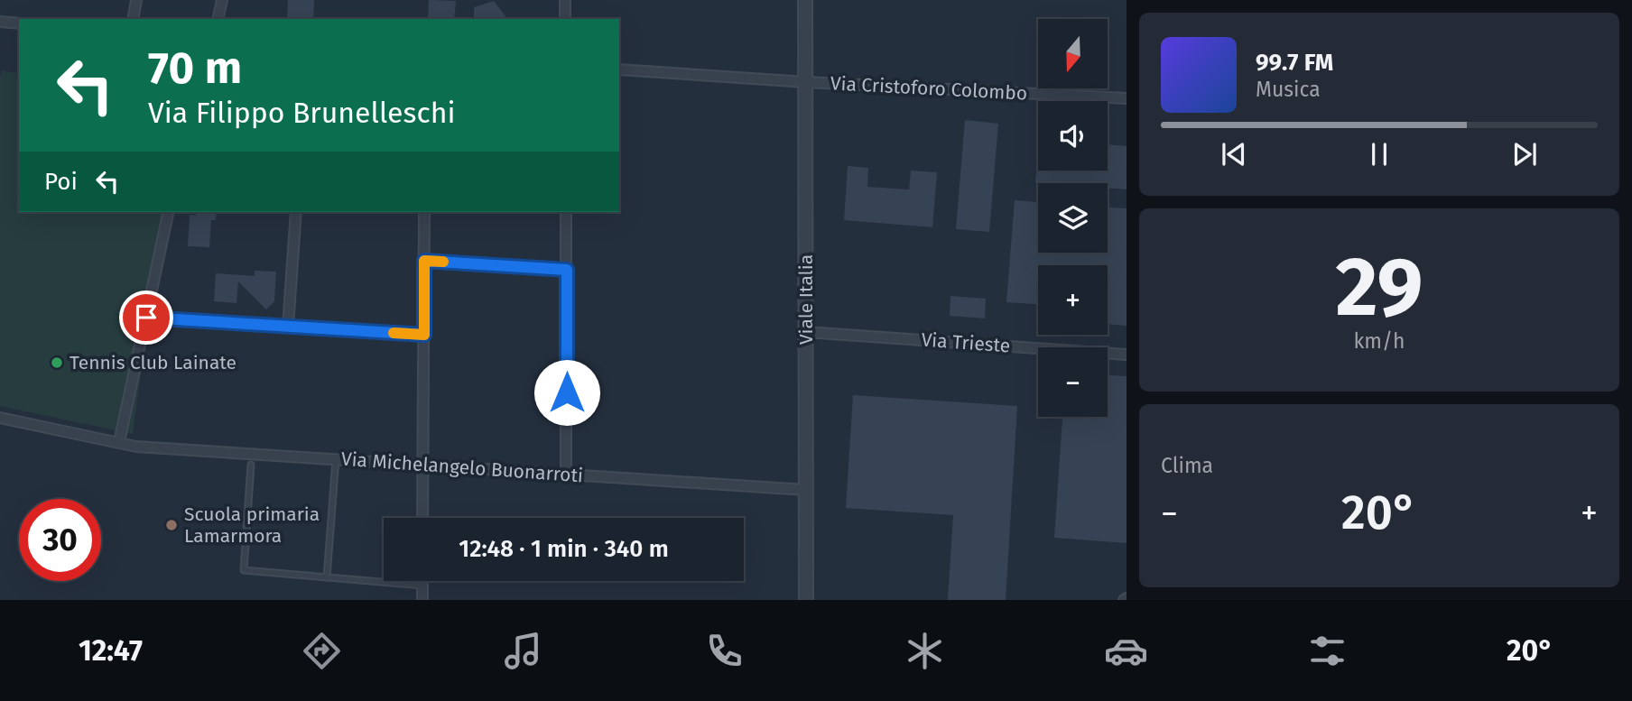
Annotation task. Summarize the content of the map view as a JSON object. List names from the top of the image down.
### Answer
{
  "streets": {
    "street": [
      "Via Cristoforo Colombo",
      "Viale Italia",
      "Via Trieste",
      "Via Michelangelo Buonarroti"
    ]
  },
  "crossings": [
    ["Via Cristoforo Colombo", "Viale Italia"],
    ["Viale Italia", "Via Trieste"],
    ["Viale Italia", "Via Michelangelo Buonarroti"]
  ],
  "places": ["Tennis Club Lainate", "Scuola primaria Lamarmora"],
  "north": "bottom",
  "page": {
    "map_buttons": ["+", "−"],
    "turn": ["70 m", "Via Filippo Brunelleschi"],
    "song": ["99.7 FM", "Musica"],
    "then": "Poi",
    "tile": [
      ["29", "km/h"],
      "Clima"
    ],
    "heat": ["−", "20°", "+"],
    "limit": "30",
    "trip": "12:48 · 1 min · 340 m",
    "tabs": ["12:47", "20°"]
  }
}
